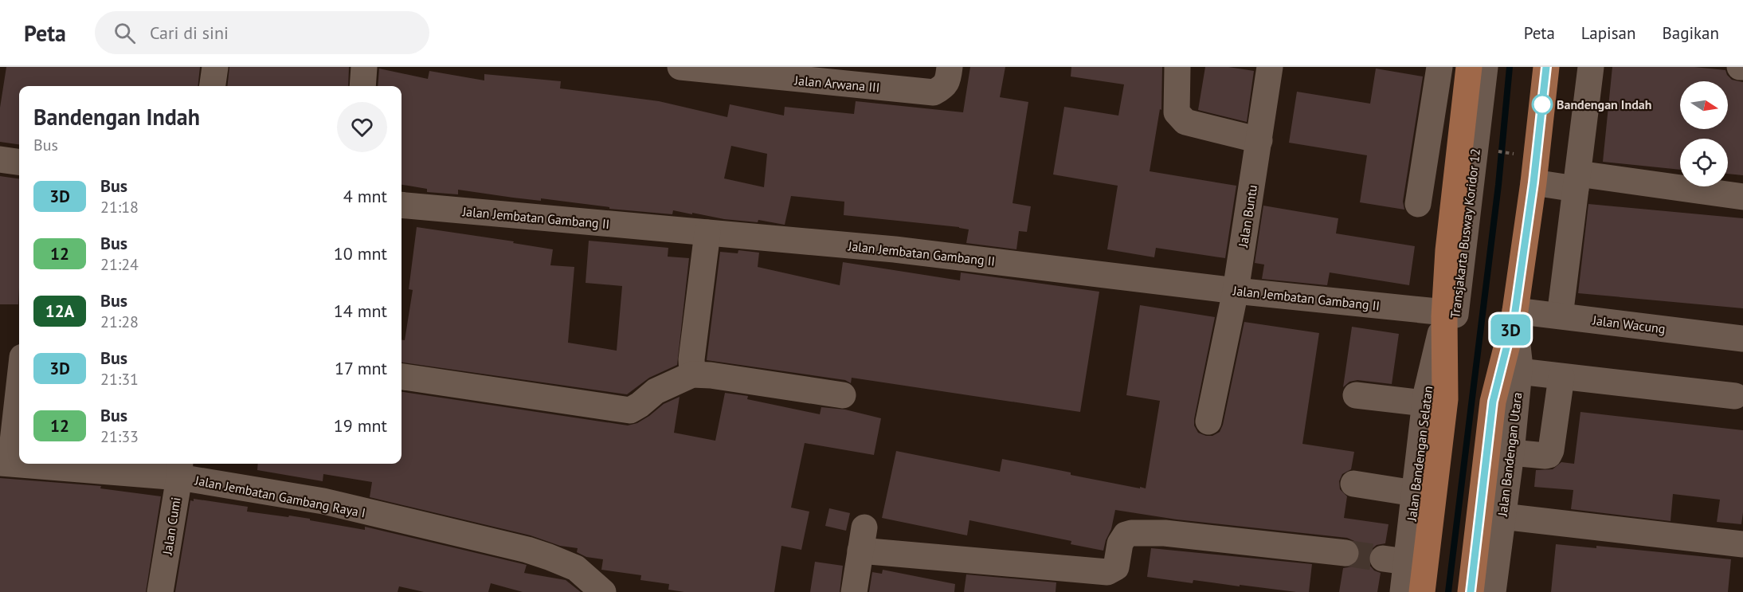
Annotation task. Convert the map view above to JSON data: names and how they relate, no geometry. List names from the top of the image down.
{
  "streets": {
    "main road": ["Jalan Bandengan Selatan", "Jalan Bandengan Utara"],
    "street": [
      "Jalan Arwana III",
      "Jalan Buntu",
      "Jalan Jembatan Gambang II",
      "Transjakarta Busway Koridor 12",
      "Jalan Wacung",
      "Jalan Jembatan Gambang Raya I",
      "Jalan Cumi"
    ]
  },
  "crossings": [
    ["Jalan Buntu", "Jalan Jembatan Gambang II"],
    ["Jalan Jembatan Gambang II", "Jalan Bandengan Selatan"],
    ["Transjakarta Busway Koridor 12", "Jalan Bandengan Selatan"],
    ["Jalan Wacung", "Jalan Bandengan Utara"],
    ["Jalan Jembatan Gambang Raya I", "Jalan Cumi"]
  ],
  "places": ["Bandengan Indah"],
  "lines": ["bus line 3D"],
  "north": "right",
  "page": {
    "header": "Peta",
    "search": "Cari di sini",
    "nav": ["Peta", "Lapisan", "Bagikan"],
    "on_map": "3D",
    "heading": ["Bandengan Indah", "Bus"],
    "list": [
      {
        "mark": "3D",
        "name": "Bus",
        "note": "21:18",
        "value": "4 mnt"
      },
      {
        "mark": "12",
        "name": "Bus",
        "note": "21:24",
        "value": "10 mnt"
      },
      {
        "mark": "12A",
        "name": "Bus",
        "note": "21:28",
        "value": "14 mnt"
      },
      {
        "mark": "3D",
        "name": "Bus",
        "note": "21:31",
        "value": "17 mnt"
      },
      {
        "mark": "12",
        "name": "Bus",
        "note": "21:33",
        "value": "19 mnt"
      }
    ]
  }
}
